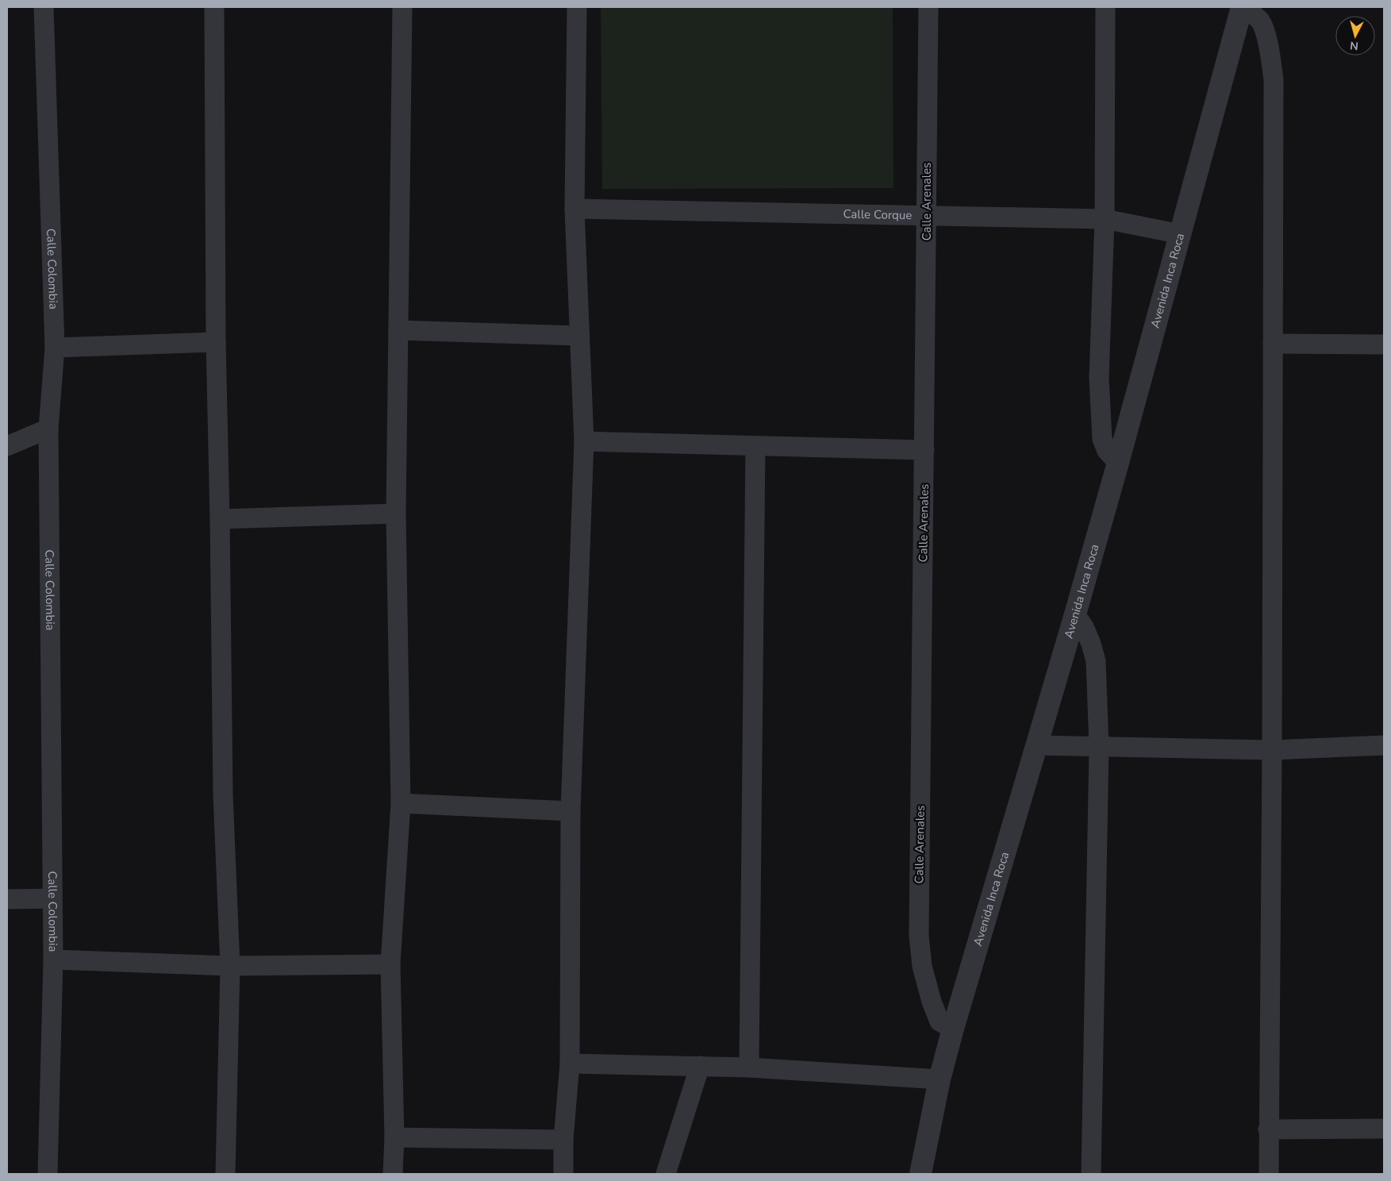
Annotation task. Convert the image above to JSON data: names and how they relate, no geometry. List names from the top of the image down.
{
  "streets": {
    "street": [
      "Calle Arenales",
      "Calle Corque",
      "Calle Colombia",
      "Avenida Inca Roca"
    ]
  },
  "crossings": [
    ["Calle Arenales", "Calle Corque"],
    ["Calle Arenales", "Avenida Inca Roca"],
    ["Calle Corque", "Avenida Inca Roca"]
  ],
  "north": "bottom"
}
